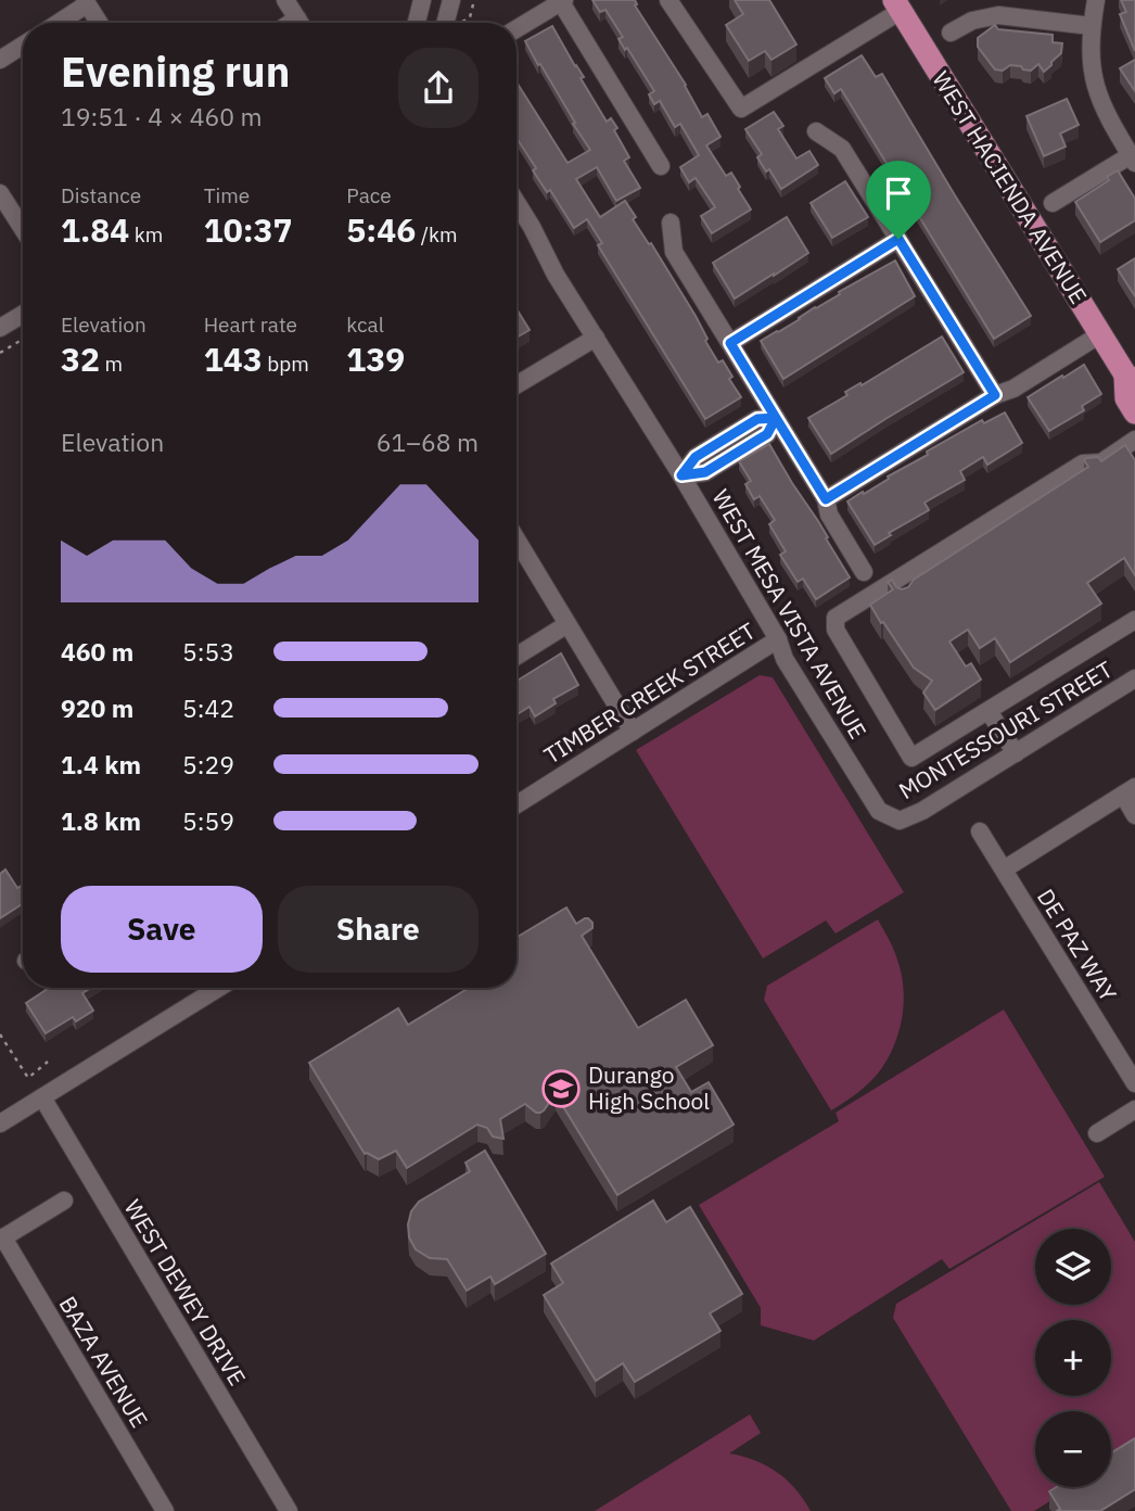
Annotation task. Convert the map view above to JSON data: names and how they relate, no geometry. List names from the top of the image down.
{
  "streets": {
    "main road": ["WEST HACIENDA AVENUE"],
    "street": [
      "WEST MESA VISTA AVENUE",
      "TIMBER CREEK STREET",
      "MONTESSOURI STREET",
      "DE PAZ WAY",
      "WEST DEWEY DRIVE",
      "BAZA AVENUE"
    ]
  },
  "crossings": [
    ["WEST MESA VISTA AVENUE", "TIMBER CREEK STREET"],
    ["WEST MESA VISTA AVENUE", "MONTESSOURI STREET"]
  ],
  "places": {
    "school or university": ["Durango High School"]
  },
  "page": {
    "heading": ["Evening run", "19:51 · 4 × 460 m"],
    "stats": [
      ["Distance", "1.84 km"],
      ["Time", "10:37"],
      ["Pace", "5:46 /km"],
      ["Elevation", "32 m"],
      ["Heart rate", "143 bpm"],
      ["kcal", "139"]
    ],
    "chart": ["Elevation", "61–68 m"],
    "list": [
      {
        "name": "460 m",
        "note": "5:53"
      },
      {
        "name": "920 m",
        "note": "5:42"
      },
      {
        "name": "1.4 km",
        "note": "5:29"
      },
      {
        "name": "1.8 km",
        "note": "5:59"
      }
    ],
    "buttons": ["Save", "Share"],
    "map_buttons": ["+", "−"]
  }
}
